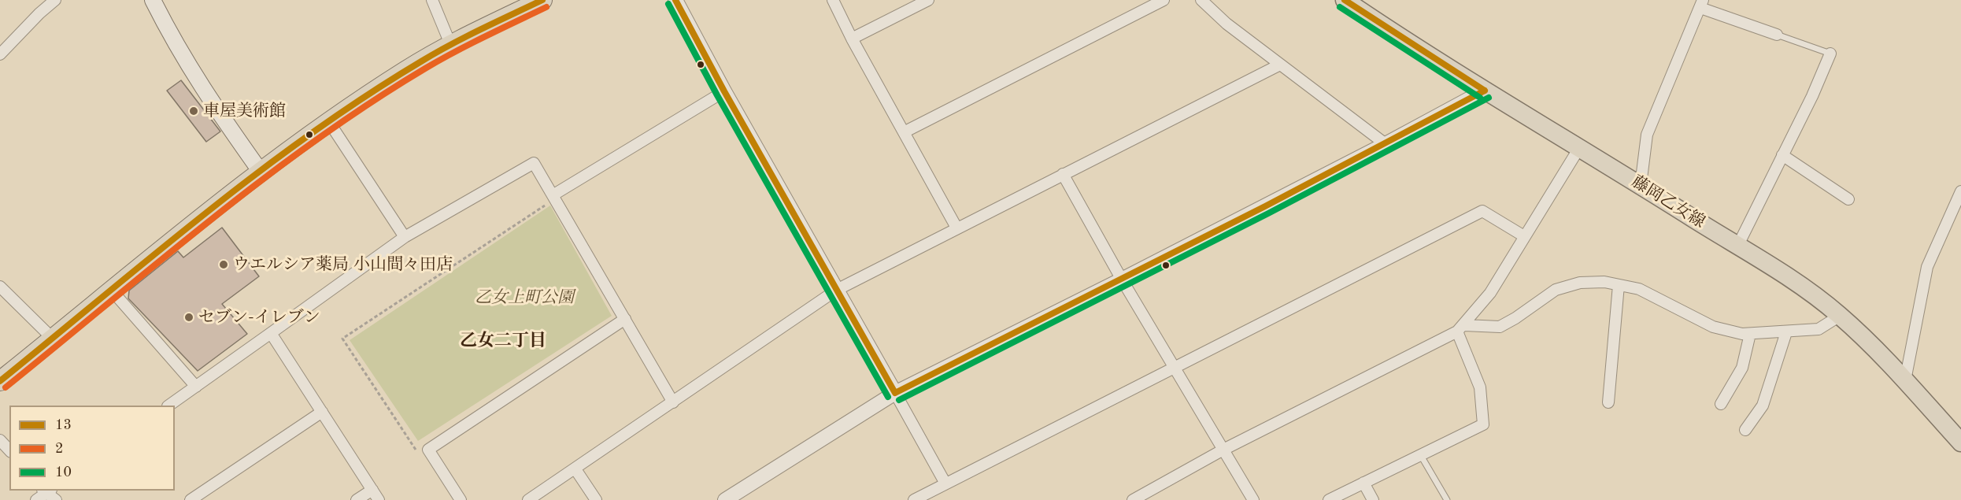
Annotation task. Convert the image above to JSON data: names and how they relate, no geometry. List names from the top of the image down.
{
  "streets": {
    "main road": ["藤岡乙女線"]
  },
  "districts": ["乙女二丁目"],
  "parks": ["乙女上町公園"],
  "places": ["車屋美術館", "ウエルシア薬局 小山間々田店", "セブン-イレブン"],
  "lines": ["transit line 13", "transit line 10", "transit line 2"],
  "legend": ["13", "2", "10"]
}
